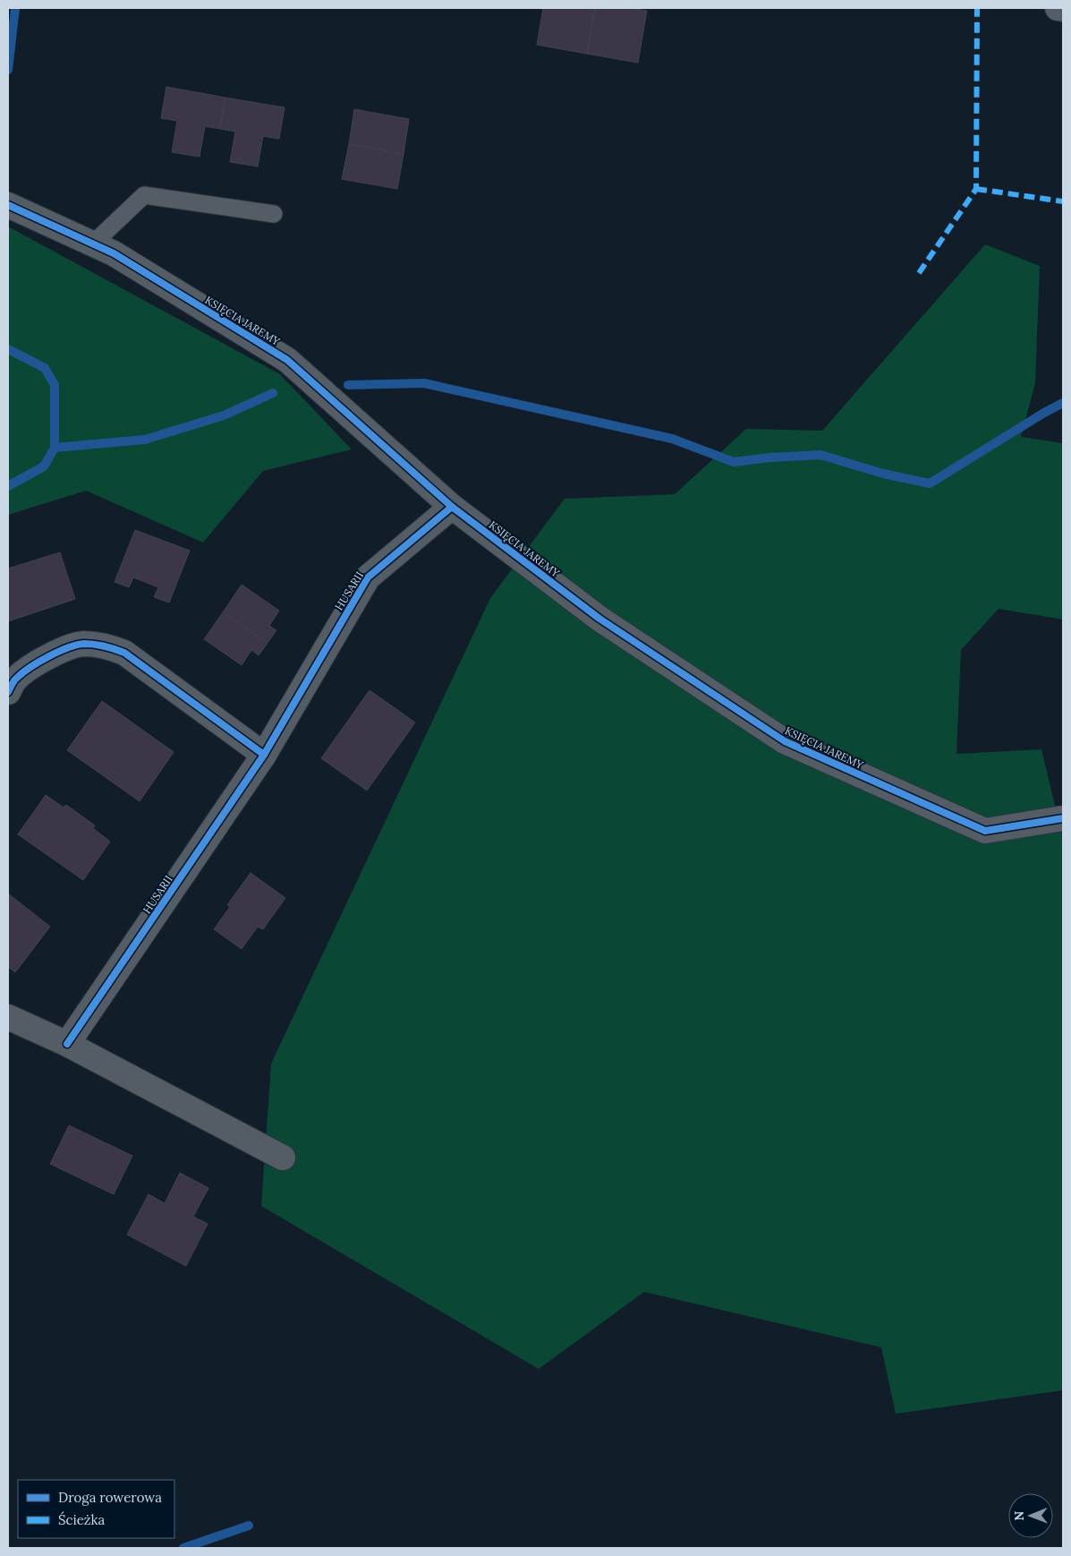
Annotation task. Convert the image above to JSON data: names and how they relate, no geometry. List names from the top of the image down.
{
  "streets": {
    "street": ["KSIĘCIA JAREMY", "HUSARII"]
  },
  "crossings": [
    ["KSIĘCIA JAREMY", "HUSARII"]
  ],
  "legend": ["Droga rowerowa", "Ścieżka"],
  "north": "left"
}
